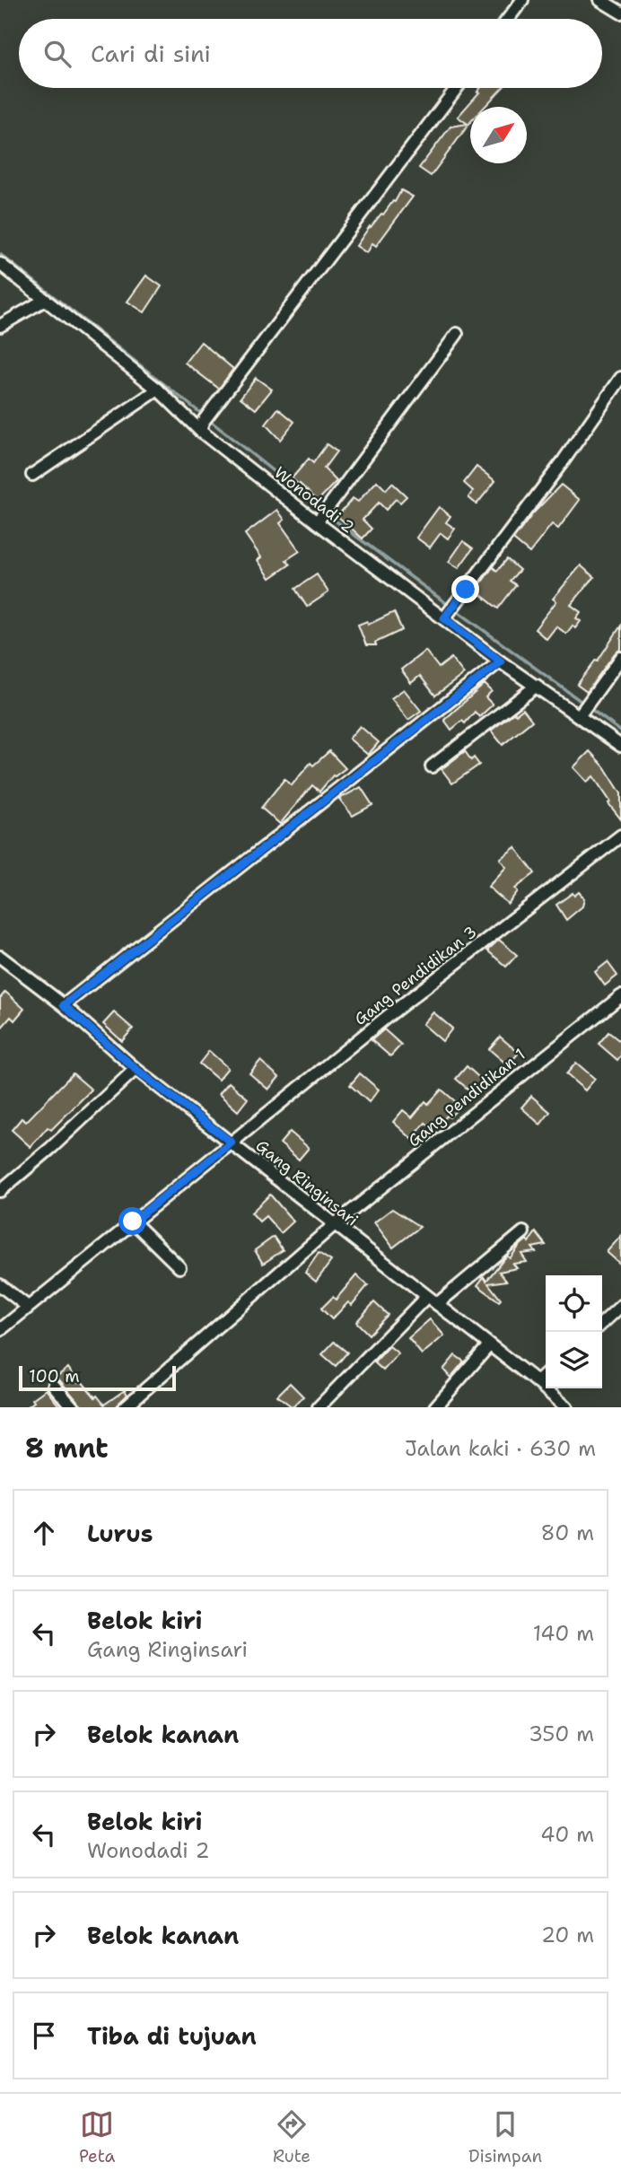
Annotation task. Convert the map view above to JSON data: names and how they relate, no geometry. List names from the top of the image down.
{
  "streets": {
    "street": [
      "Wonodadi 2",
      "Gang Pendidikan 3",
      "Gang Pendidikan 1",
      "Gang Ringinsari"
    ]
  },
  "crossings": [
    ["Gang Pendidikan 3", "Gang Ringinsari"],
    ["Gang Pendidikan 1", "Gang Ringinsari"]
  ],
  "scale_bar": "100 m",
  "north": "top right",
  "page": {
    "search": "Cari di sini",
    "scale": "100 m",
    "heading": ["8 mnt", "Jalan kaki · 630 m"],
    "list": [
      ["Lurus", "80 m"],
      ["Belok kiri", "Gang Ringinsari", "140 m"],
      ["Belok kanan", "350 m"],
      ["Belok kiri", "Wonodadi 2", "40 m"],
      ["Belok kanan", "20 m"],
      "Tiba di tujuan"
    ],
    "nav": ["Peta", "Rute", "Disimpan"]
  }
}
